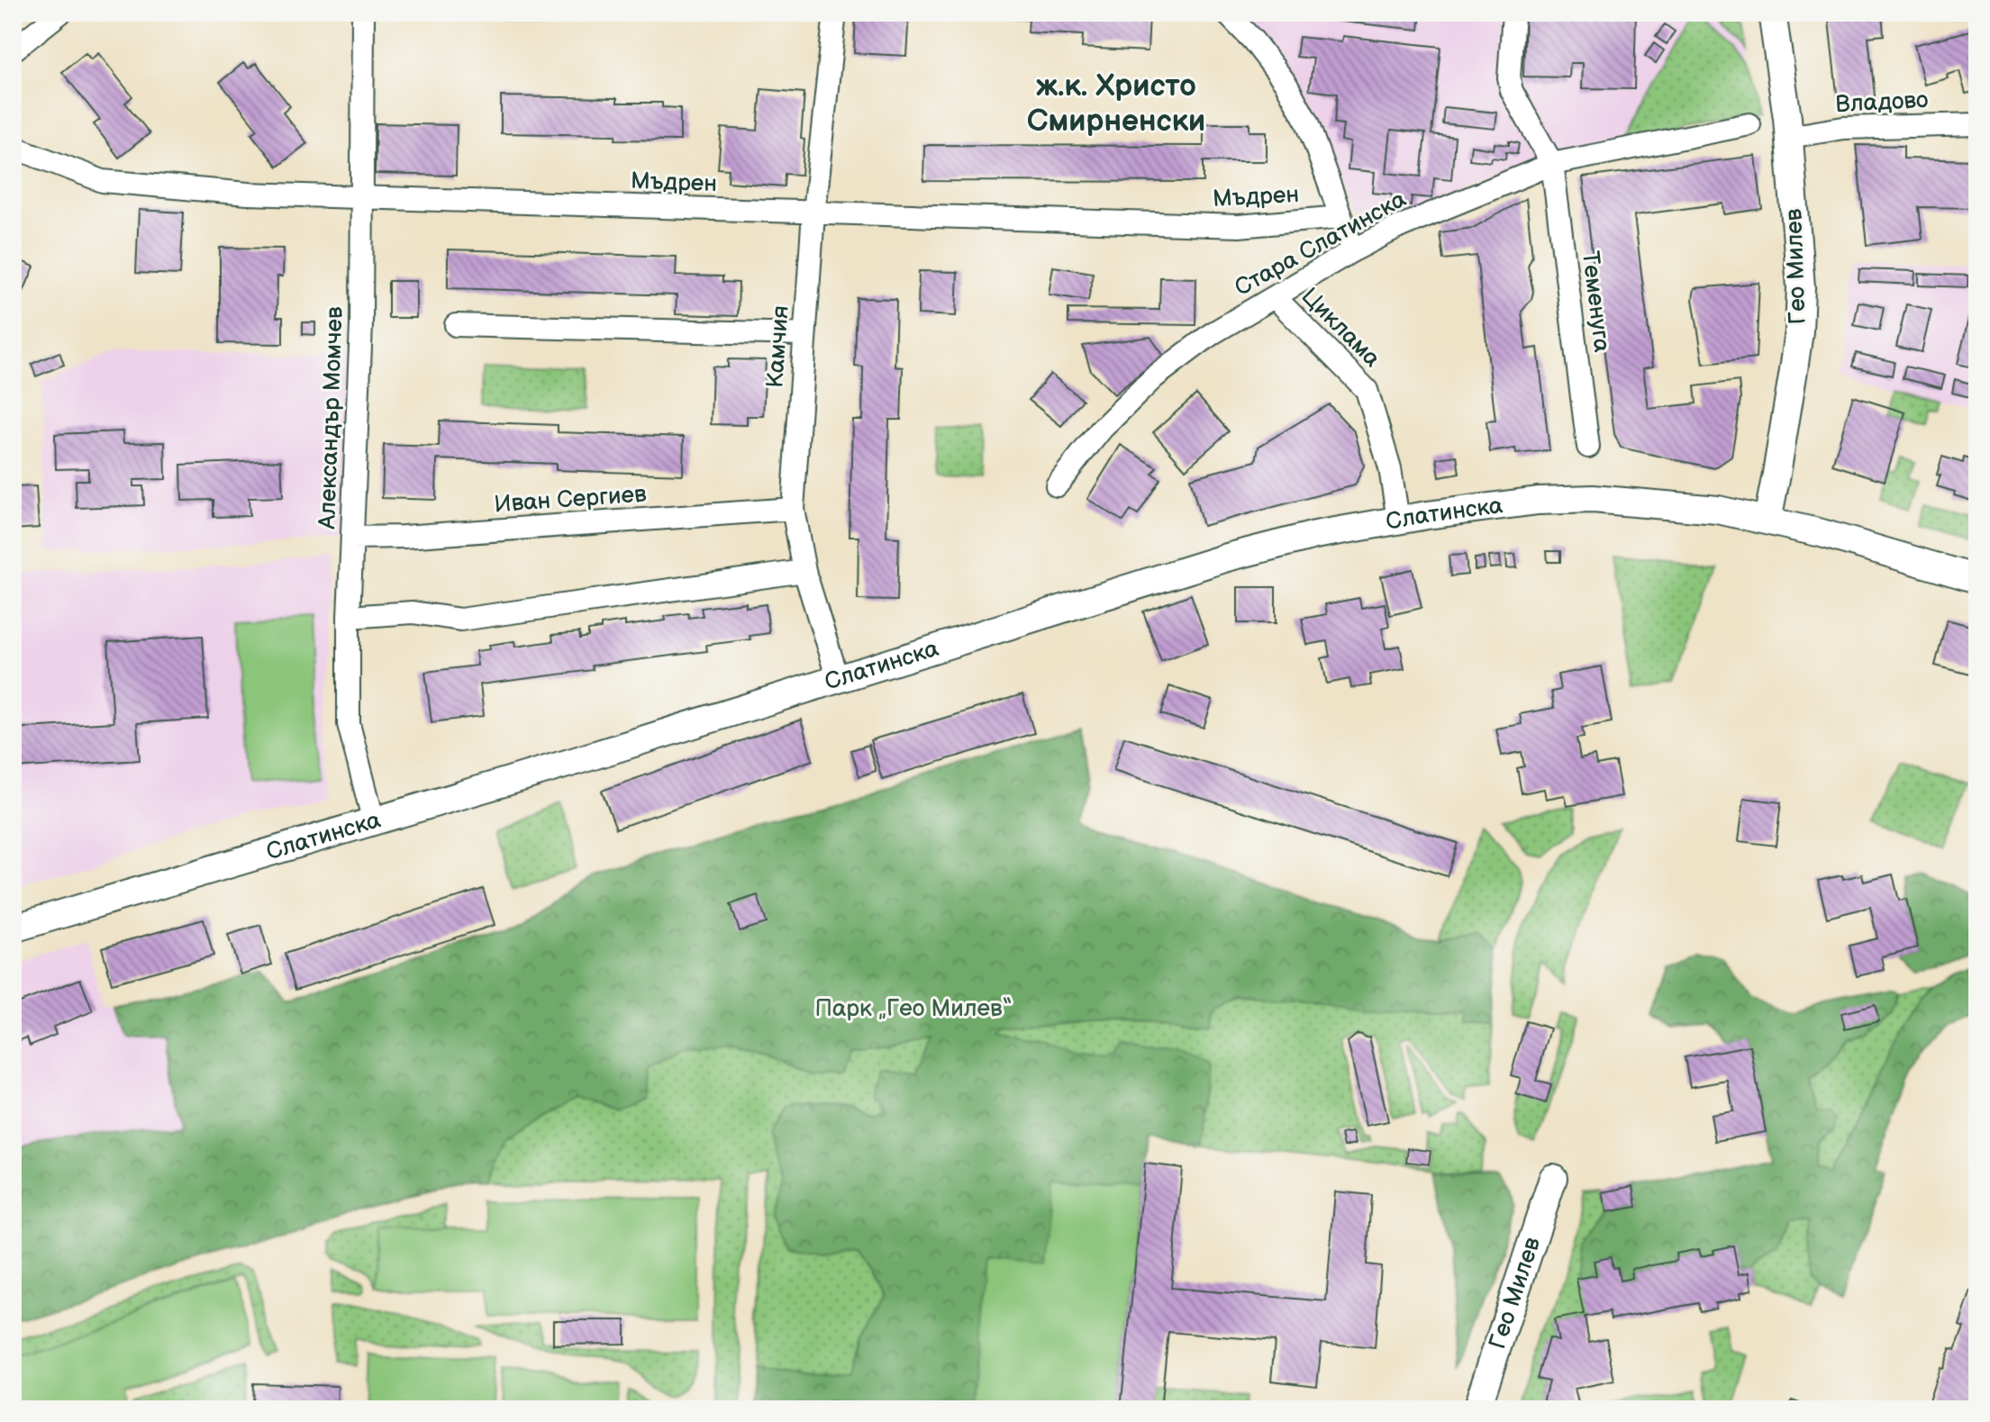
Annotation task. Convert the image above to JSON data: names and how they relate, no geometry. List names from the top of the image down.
{
  "streets": {
    "street": [
      "Владово",
      "Мъдрен",
      "Стара Слатинска",
      "Гео Милев",
      "Теменуга",
      "Циклама",
      "Камчия",
      "Александър Момчев",
      "Иван Сергиев",
      "Слатинска"
    ]
  },
  "crossings": [
    ["Владово", "Гео Милев"],
    ["Мъдрен", "Камчия"],
    ["Мъдрен", "Александър Момчев"],
    ["Стара Слатинска", "Теменуга"],
    ["Стара Слатинска", "Циклама"],
    ["Гео Милев", "Слатинска"],
    ["Циклама", "Слатинска"],
    ["Камчия", "Иван Сергиев"],
    ["Камчия", "Слатинска"],
    ["Александър Момчев", "Иван Сергиев"],
    ["Александър Момчев", "Слатинска"]
  ],
  "districts": ["ж.к. Христо Смирненски"],
  "parks": ["Парк „Гео Милев“"]
}
